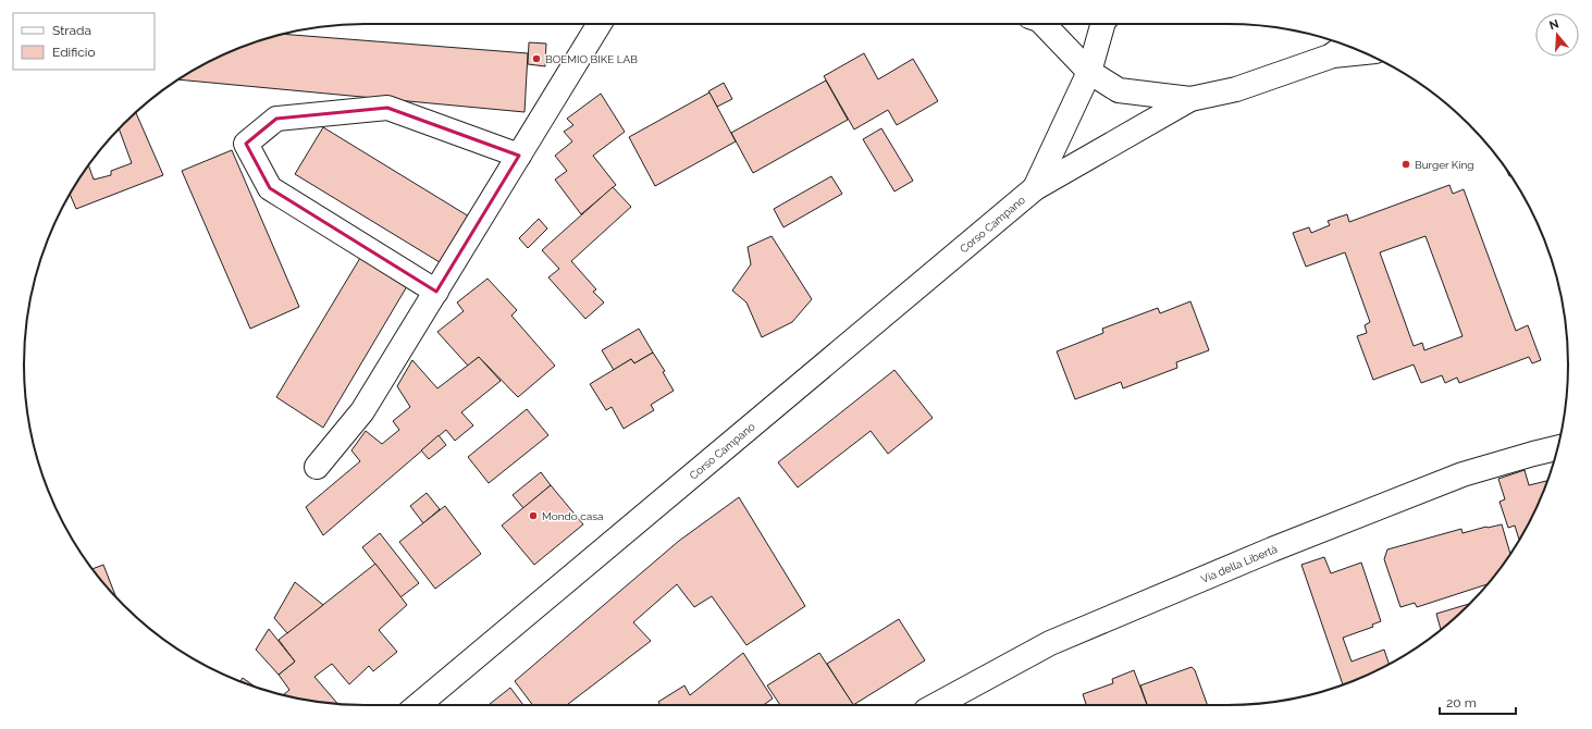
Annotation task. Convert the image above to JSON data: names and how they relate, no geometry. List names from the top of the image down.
{
  "streets": {
    "street": ["Corso Campano", "Via della Libertà"]
  },
  "places": ["BOEMIO BIKE LAB", "Burger King", "Mondo casa"],
  "legend": ["Strada", "Edificio"],
  "scale_bar": "20 m",
  "north": "top"
}
